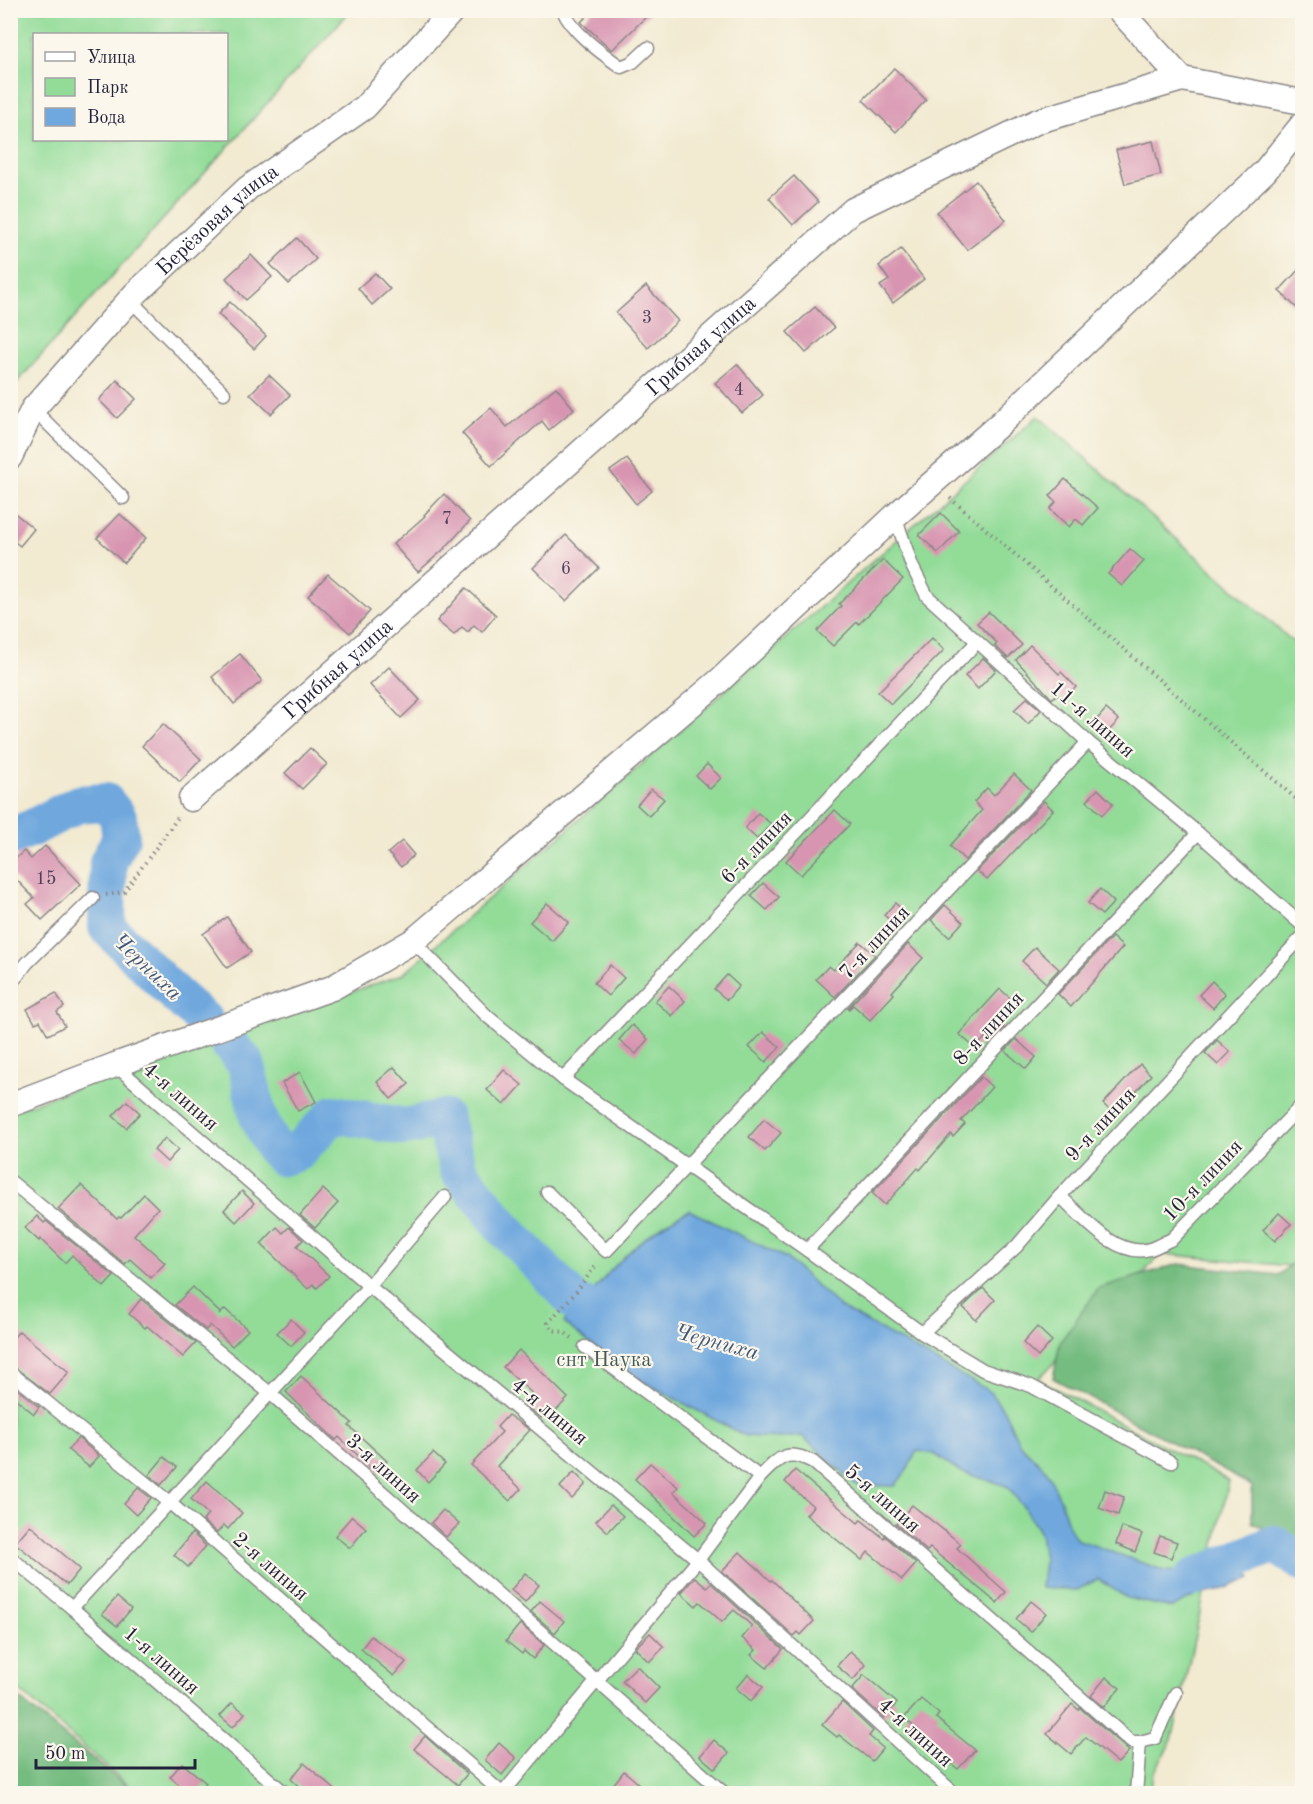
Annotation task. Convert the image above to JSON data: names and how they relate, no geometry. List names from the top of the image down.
{
  "streets": {
    "street": ["Берёзовая улица", "Грибная улица"],
    "lane": [
      "11-я линия",
      "6-я линия",
      "7-я линия",
      "8-я линия",
      "4-я линия",
      "9-я линия",
      "10-я линия",
      "3-я линия",
      "5-я линия",
      "2-я линия",
      "1-я линия"
    ]
  },
  "crossings": [
    ["11-я линия", "6-я линия"],
    ["11-я линия", "7-я линия"],
    ["11-я линия", "8-я линия"],
    ["9-я линия", "10-я линия"]
  ],
  "water": ["Черниха"],
  "parks": ["снт Наука"],
  "house_numbers": [
    "3",
    "4",
    "7",
    "6",
    "15"
  ],
  "legend": ["Улица", "Парк", "Вода"],
  "scale_bar": "50 m"
}
